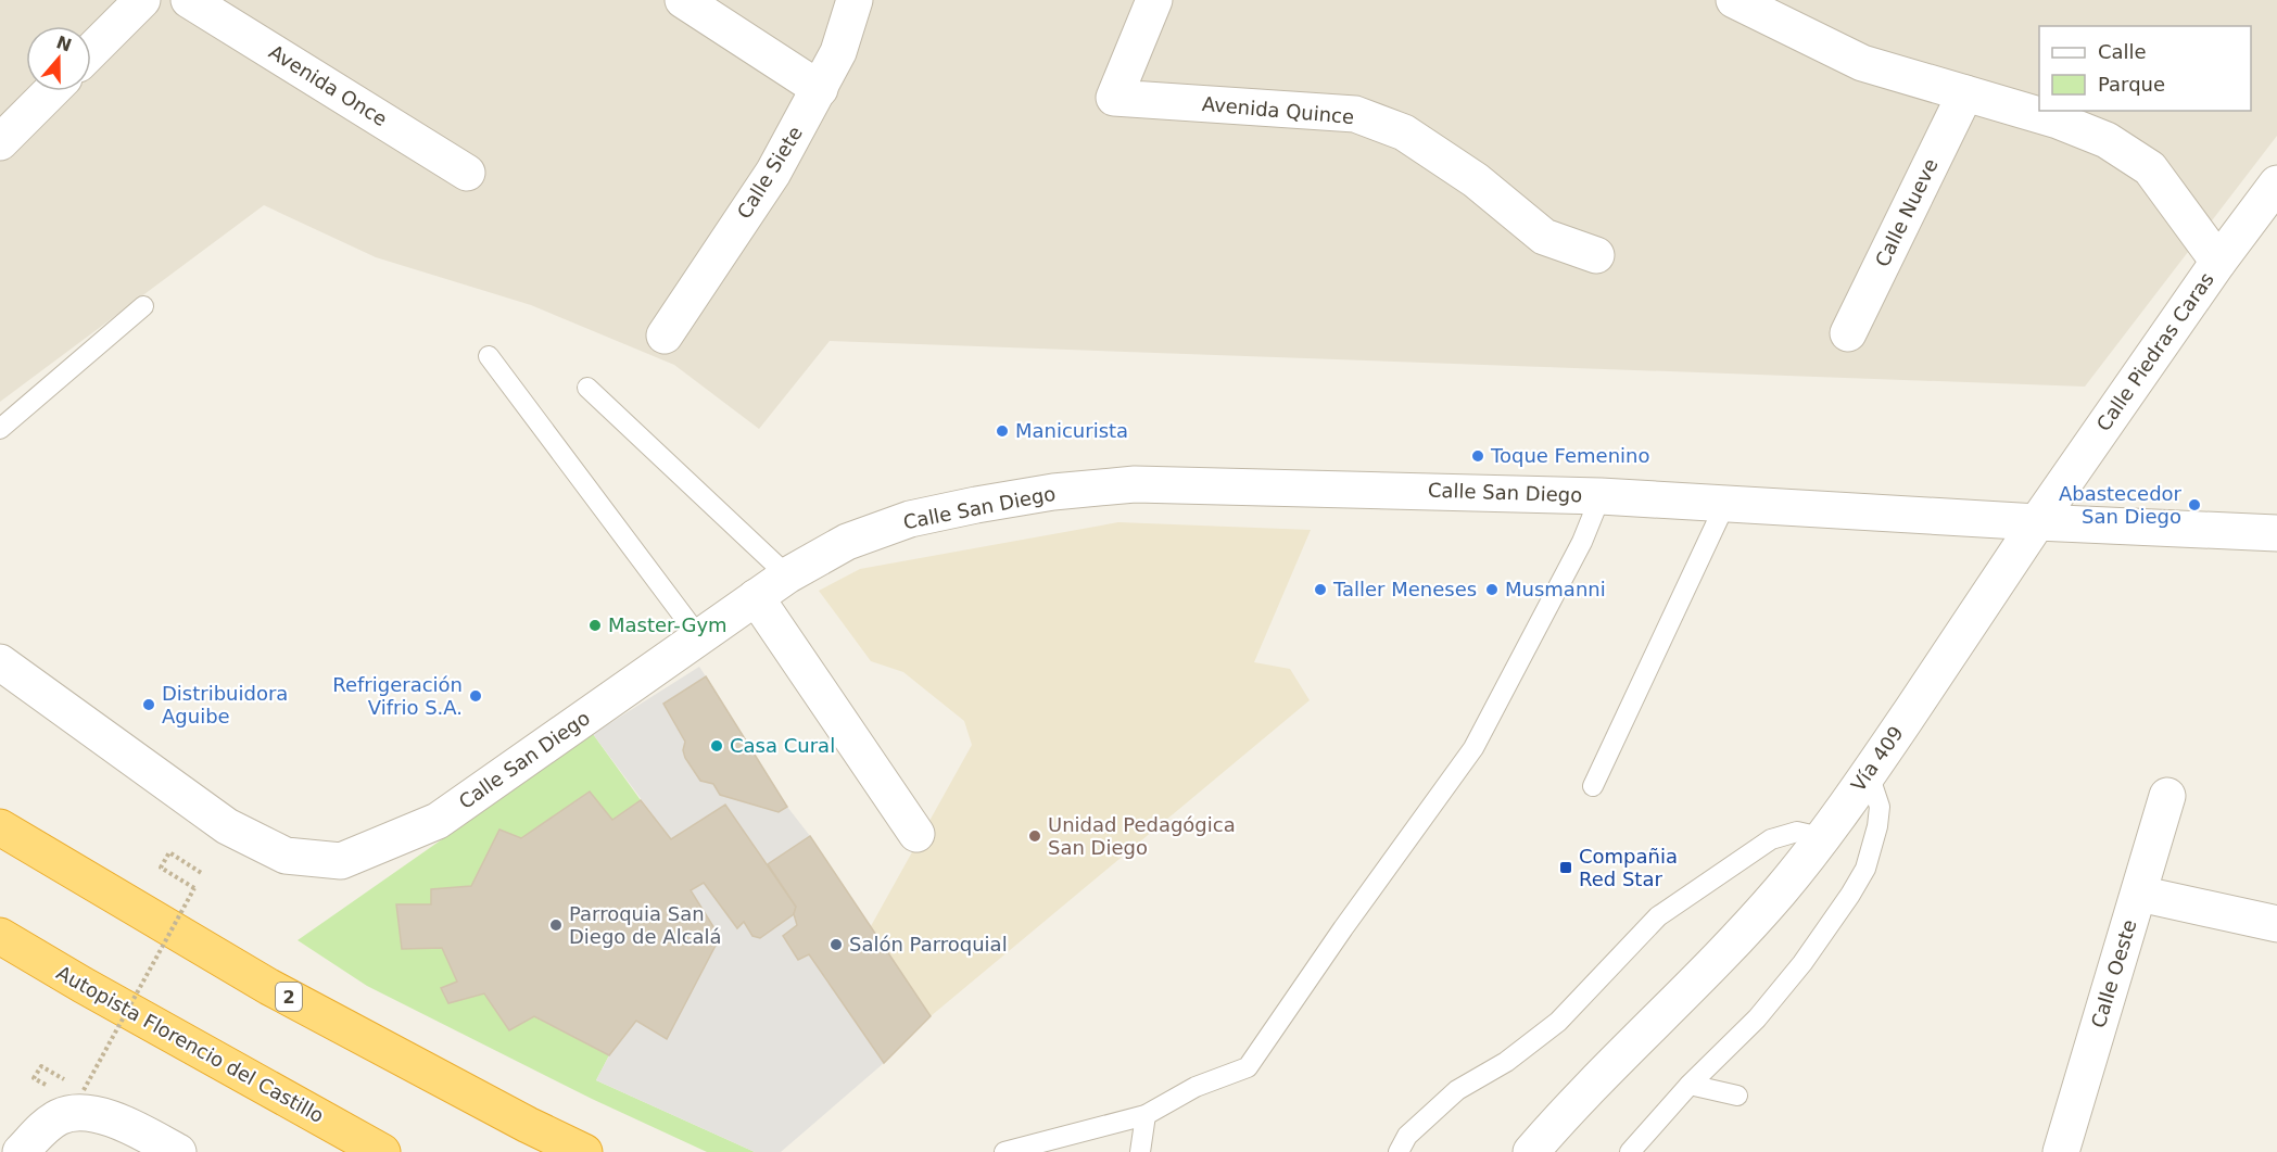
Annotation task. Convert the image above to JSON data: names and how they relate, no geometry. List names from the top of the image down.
{
  "streets": {
    "highway": ["2", "Autopista Florencio del Castillo"],
    "street": [
      "Avenida Once",
      "Avenida Quince",
      "Calle Siete",
      "Calle Nueve",
      "Calle Piedras Caras",
      "Calle San Diego",
      "Vía 409",
      "Calle Oeste"
    ]
  },
  "crossings": [
    ["Calle Piedras Caras", "Calle San Diego"],
    ["Calle Piedras Caras", "Vía 409"],
    ["Calle San Diego", "Vía 409"]
  ],
  "places": {
    "other": [
      "Manicurista",
      "Toque Femenino",
      "Abastecedor San Diego",
      "Taller Meneses",
      "Musmanni",
      "Master-Gym",
      "Refrigeración Vifrio S.A.",
      "Distribuidora Aguibe",
      "Casa Cural",
      "Unidad Pedagógica San Diego",
      "Parroquia San Diego de Alcalá",
      "Salón Parroquial"
    ],
    "transit": ["Compañia Red Star"]
  },
  "legend": ["Calle", "Parque"],
  "north": "top"
}
